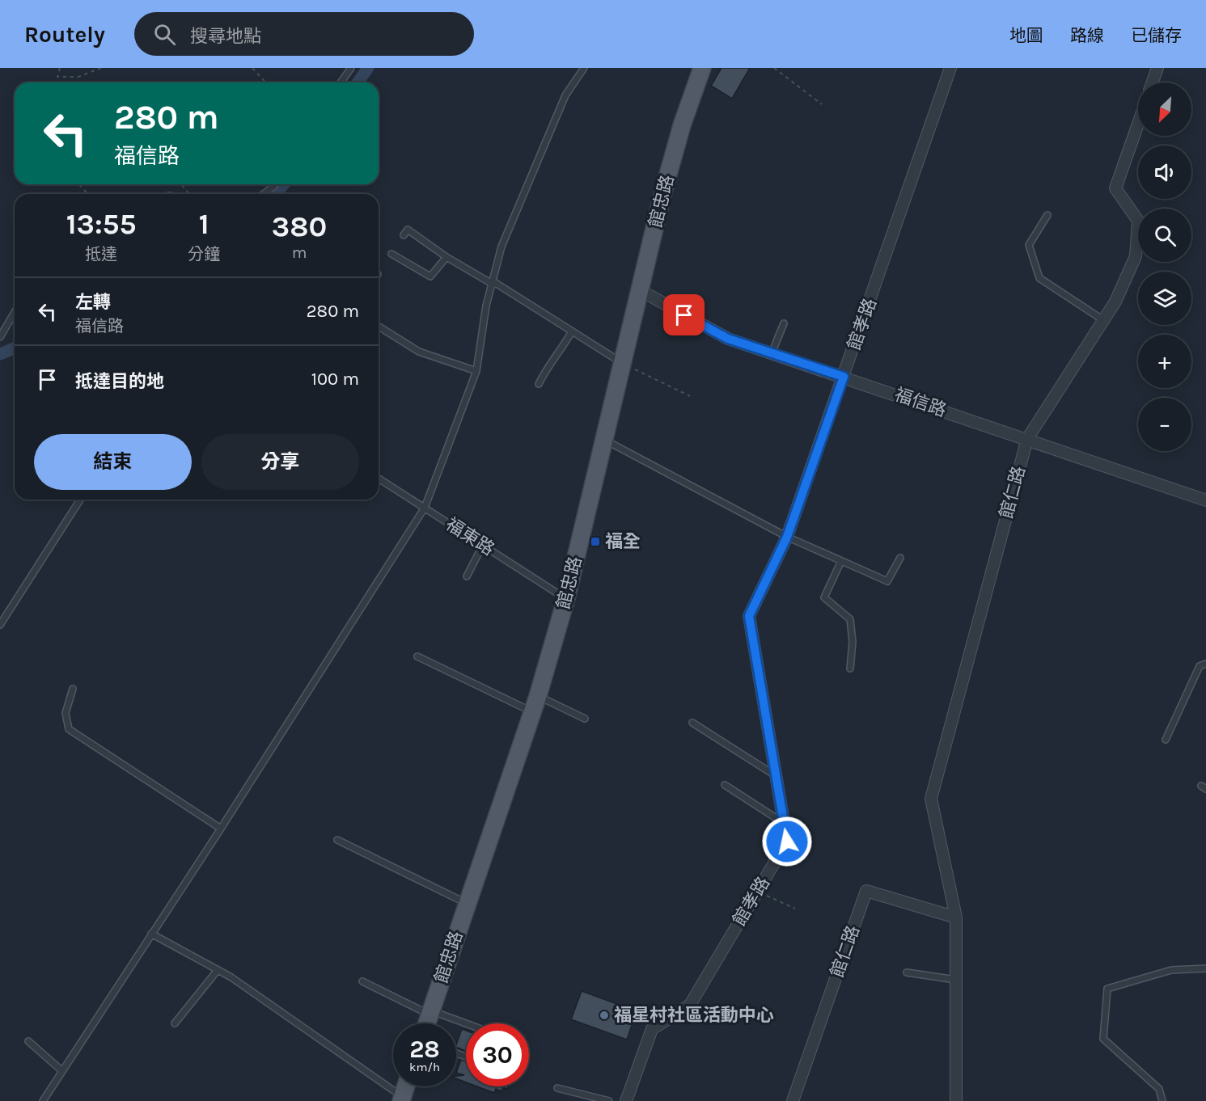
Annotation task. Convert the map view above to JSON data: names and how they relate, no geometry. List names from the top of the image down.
{
  "streets": {
    "main road": ["館忠路"],
    "street": ["館孝路", "福信路", "館仁路"],
    "lane": ["福東路"]
  },
  "crossings": [
    ["館忠路", "福信路"],
    ["館忠路", "福東路"],
    ["館孝路", "福信路"],
    ["福信路", "館仁路"]
  ],
  "places": {
    "transit": ["福全"],
    "other": ["福星村社區活動中心"]
  },
  "north": "bottom left",
  "page": {
    "header": "Routely",
    "search": "搜尋地點",
    "nav": ["地圖", "路線", "已儲存"],
    "map_buttons": ["+", "−"],
    "turn": ["280 m", "福信路"],
    "eta": [
      "13:55",
      "抵達",
      "1",
      "分鐘",
      "380",
      "m"
    ],
    "list": [
      {
        "name": "左轉",
        "note": "福信路",
        "value": "280 m"
      },
      {
        "name": "抵達目的地",
        "value": "100 m"
      }
    ],
    "buttons": ["結束", "分享"],
    "speed": "28 km/h",
    "limit": "30"
  }
}
